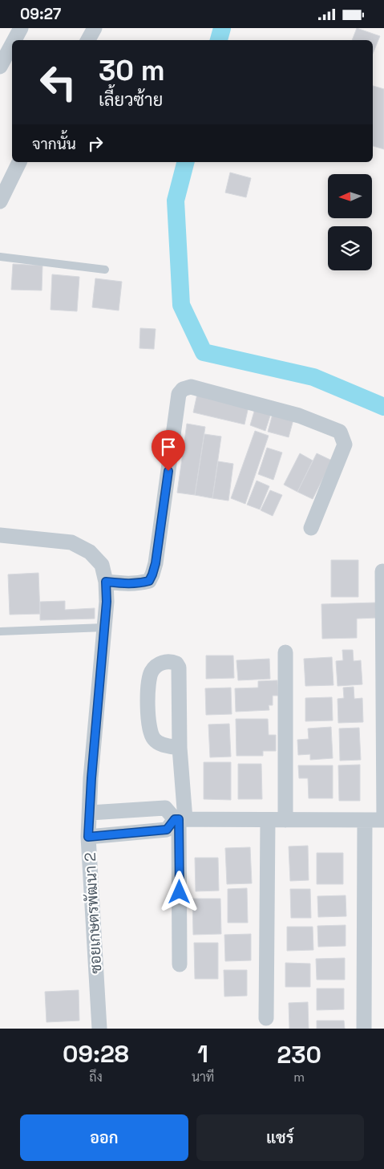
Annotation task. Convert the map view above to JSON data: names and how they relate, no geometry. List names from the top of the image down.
{
  "streets": {
    "street": ["ซอยเกษตรพัฒนา 2"]
  },
  "north": "left",
  "page": {
    "status": "09:27",
    "turn": ["30 m", "เลี้ยวซ้าย"],
    "then": "จากนั้น",
    "eta": [
      "09:28",
      "ถึง",
      "1",
      "นาที",
      "230",
      "m"
    ],
    "buttons": ["ออก", "แชร์"]
  }
}
